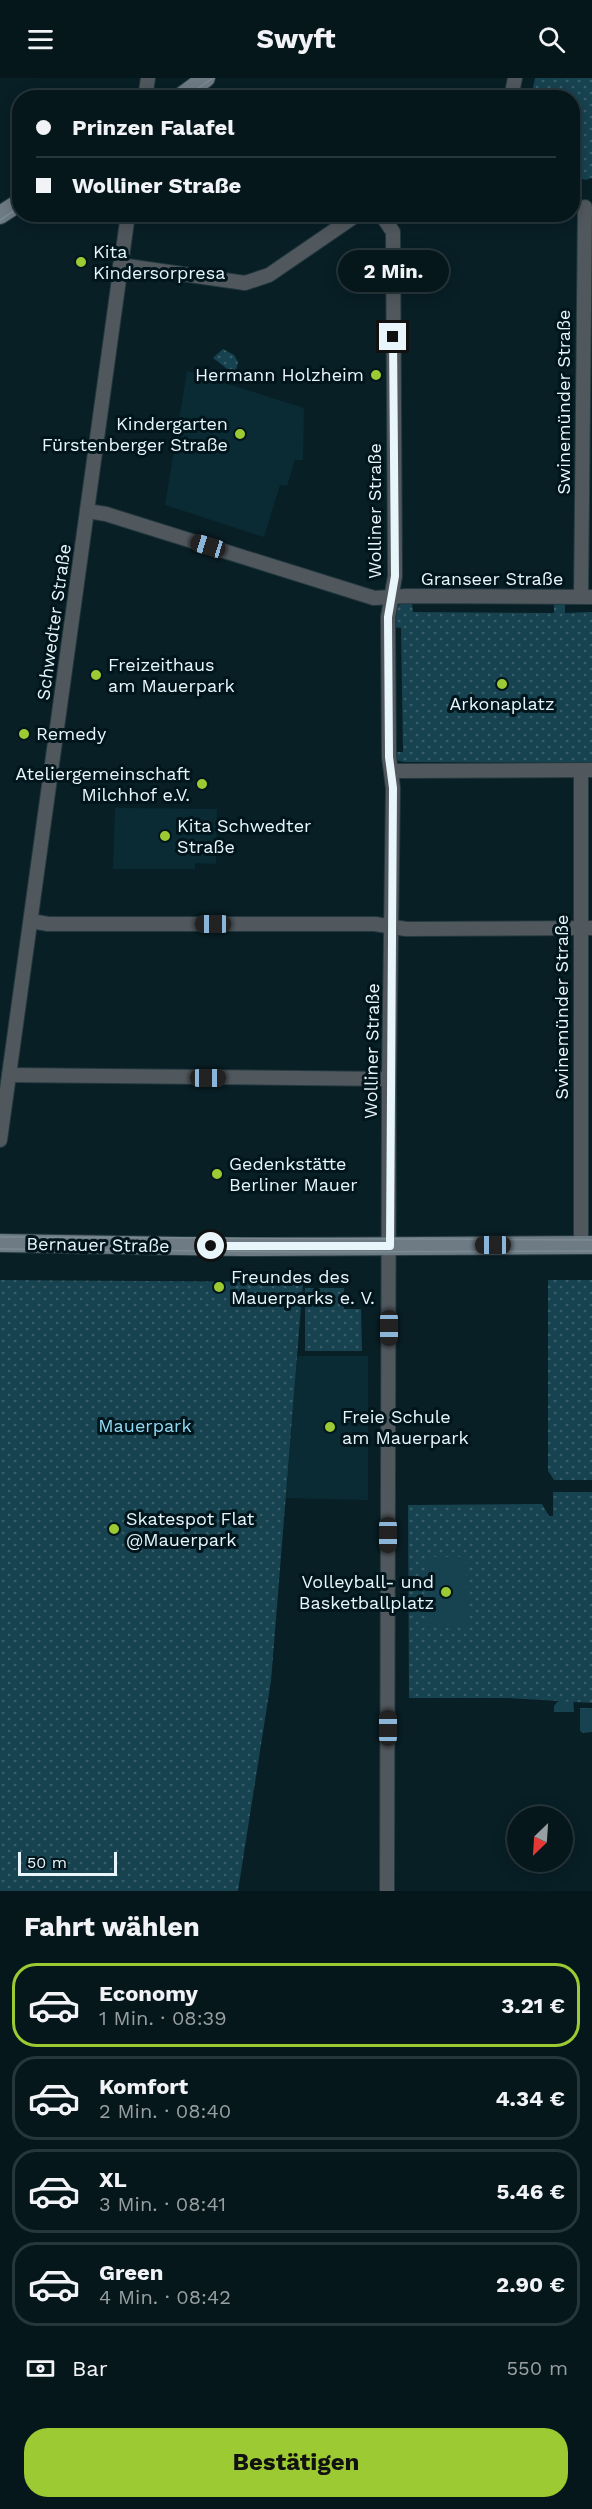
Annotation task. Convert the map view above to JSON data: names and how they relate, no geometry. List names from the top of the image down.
{
  "streets": {
    "main road": ["Bernauer Straße"],
    "street": [
      "Swinemünder Straße",
      "Wolliner Straße",
      "Granseer Straße",
      "Schwedter Straße"
    ]
  },
  "crossings": [
    ["Swinemünder Straße", "Granseer Straße"],
    ["Swinemünder Straße", "Bernauer Straße"],
    ["Wolliner Straße", "Granseer Straße"],
    ["Wolliner Straße", "Bernauer Straße"],
    ["Granseer Straße", "Schwedter Straße"]
  ],
  "parks": ["Mauerpark"],
  "places": [
    "Kita Kindersorpresa",
    "Hermann Holzheim",
    "Kindergarten Fürstenberger Straße",
    "Freizeithaus am Mauerpark",
    "Arkonaplatz",
    "Remedy",
    "Ateliergemeinschaft Milchhof e.V.",
    "Kita Schwedter Straße",
    "Gedenkstätte Berliner Mauer",
    "Freundes des Mauerparks e. V.",
    "Freie Schule am Mauerpark",
    "Skatespot Flat @Mauerpark",
    "Volleyball- und Basketballplatz"
  ],
  "scale_bar": "50 m",
  "north": "bottom left",
  "page": {
    "header": "Swyft",
    "banner": ["Prinzen Falafel", "Wolliner Straße"],
    "bubble": "2 Min.",
    "scale": "50 m",
    "heading": "Fahrt wählen",
    "list": [
      {
        "name": "Economy",
        "note": "1 Min. · 08:39",
        "value": "3.21 €"
      },
      {
        "name": "Komfort",
        "note": "2 Min. · 08:40",
        "value": "4.34 €"
      },
      {
        "name": "XL",
        "note": "3 Min. · 08:41",
        "value": "5.46 €"
      },
      {
        "name": "Green",
        "note": "4 Min. · 08:42",
        "value": "2.90 €"
      }
    ],
    "pay": ["Bar", "550 m"],
    "buttons": "Bestätigen"
  }
}
